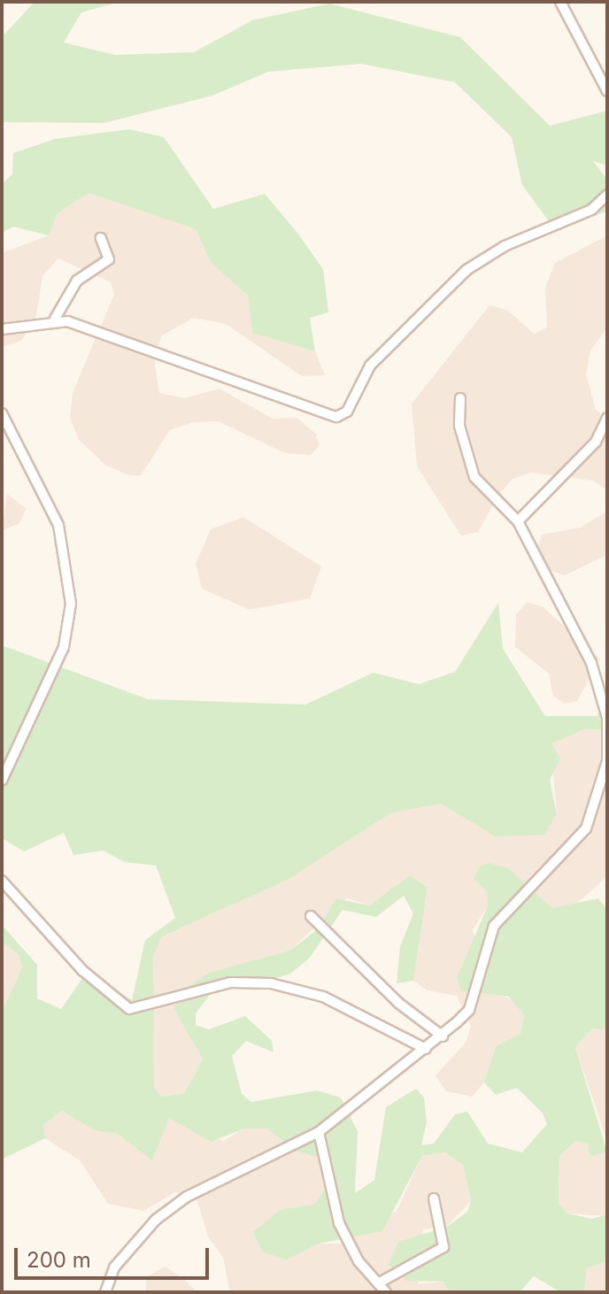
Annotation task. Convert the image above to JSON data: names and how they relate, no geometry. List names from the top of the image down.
{
  "scale_bar": "200 m"
}
